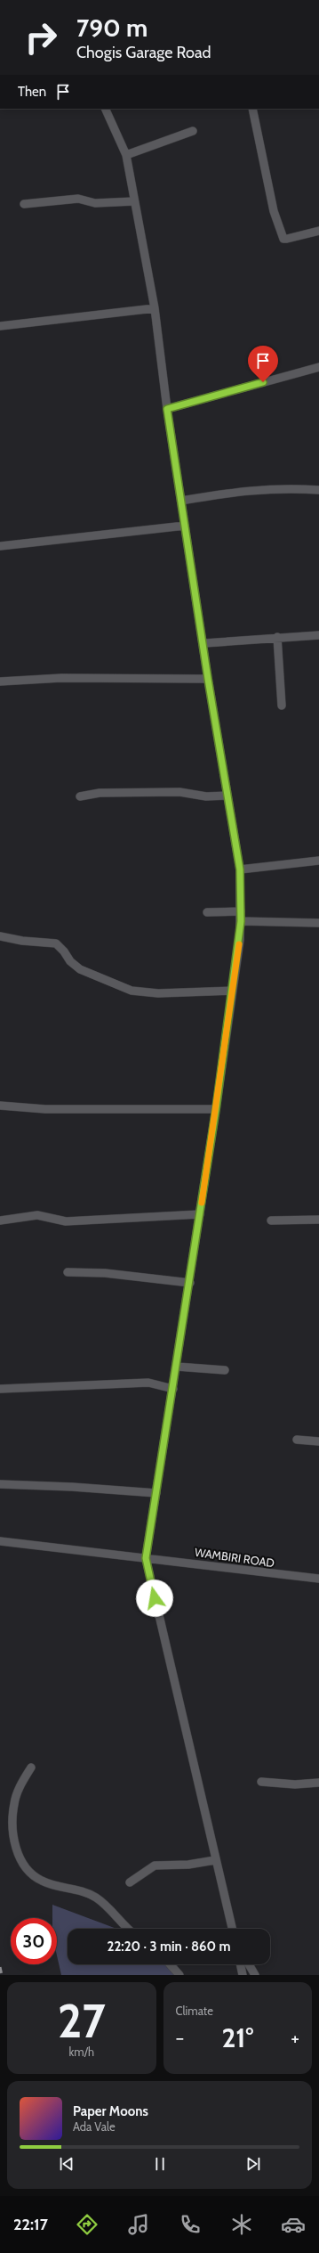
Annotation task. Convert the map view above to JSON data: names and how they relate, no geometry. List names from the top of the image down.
{
  "streets": {
    "street": ["WAMBIRI ROAD"]
  },
  "page": {
    "turn": ["790 m", "Chogis Garage Road"],
    "then": "Then",
    "limit": "30",
    "trip": "22:20 · 3 min · 860 m",
    "tile": [
      ["27", "km/h"],
      "Climate"
    ],
    "heat": ["−", "21°", "+"],
    "song": ["Paper Moons", "Ada Vale"],
    "tabs": "22:17"
  }
}
